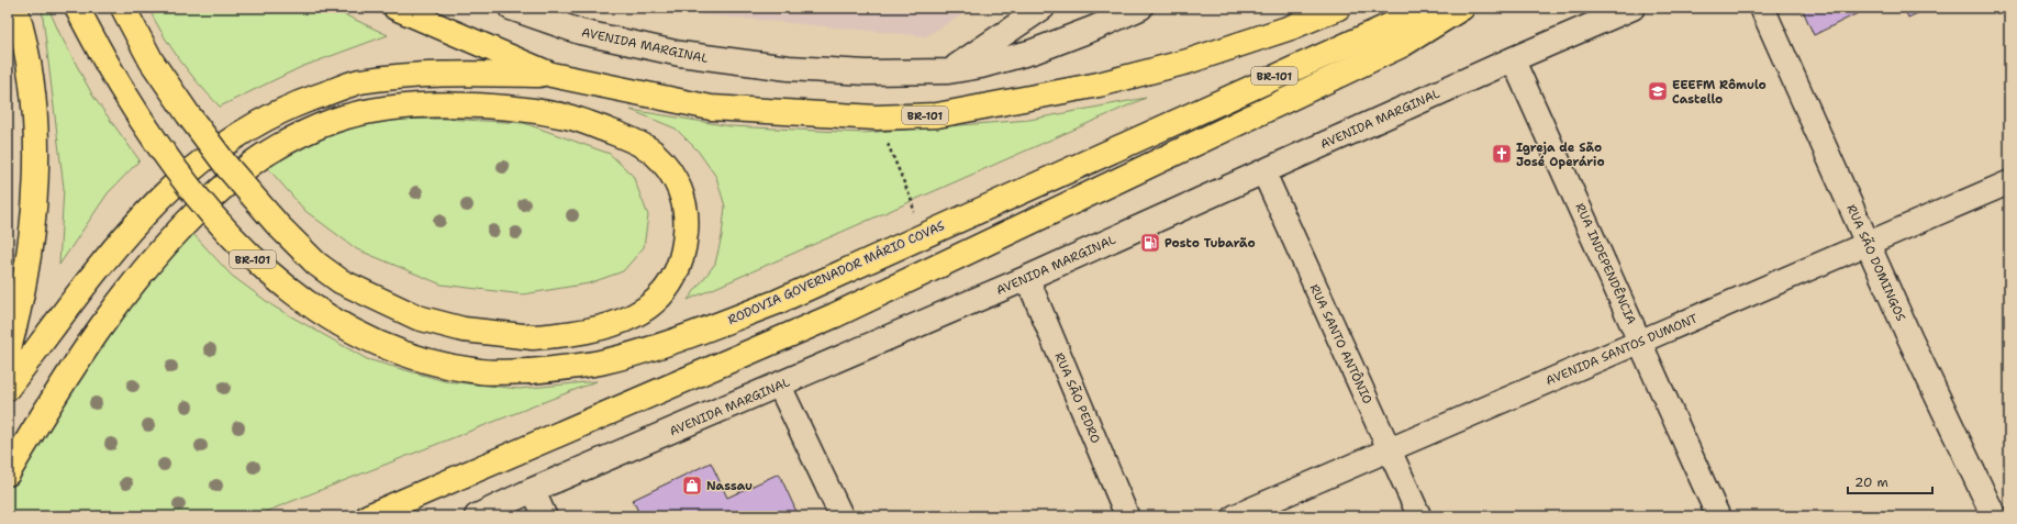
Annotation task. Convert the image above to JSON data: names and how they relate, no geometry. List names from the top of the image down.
{
  "streets": {
    "main road": ["BR-101", "RODOVIA GOVERNADOR MÁRIO COVAS"],
    "street": [
      "AVENIDA MARGINAL",
      "RUA SÃO DOMINGOS",
      "RUA INDEPENDÊNCIA",
      "RUA SANTO ANTÔNIO",
      "AVENIDA SANTOS DUMONT",
      "RUA SÃO PEDRO"
    ]
  },
  "crossings": [
    ["AVENIDA MARGINAL", "RUA INDEPENDÊNCIA"],
    ["AVENIDA MARGINAL", "RUA SANTO ANTÔNIO"],
    ["AVENIDA MARGINAL", "RUA SÃO PEDRO"],
    ["RUA SÃO DOMINGOS", "AVENIDA SANTOS DUMONT"],
    ["RUA INDEPENDÊNCIA", "AVENIDA SANTOS DUMONT"],
    ["RUA SANTO ANTÔNIO", "AVENIDA SANTOS DUMONT"]
  ],
  "places": {
    "school or university": ["EEEFM Rômulo Castello"],
    "church": ["Igreja de São José Operário"],
    "fuel station": ["Posto Tubarão"],
    "shop": ["Nassau"]
  },
  "scale_bar": "20 m"
}
